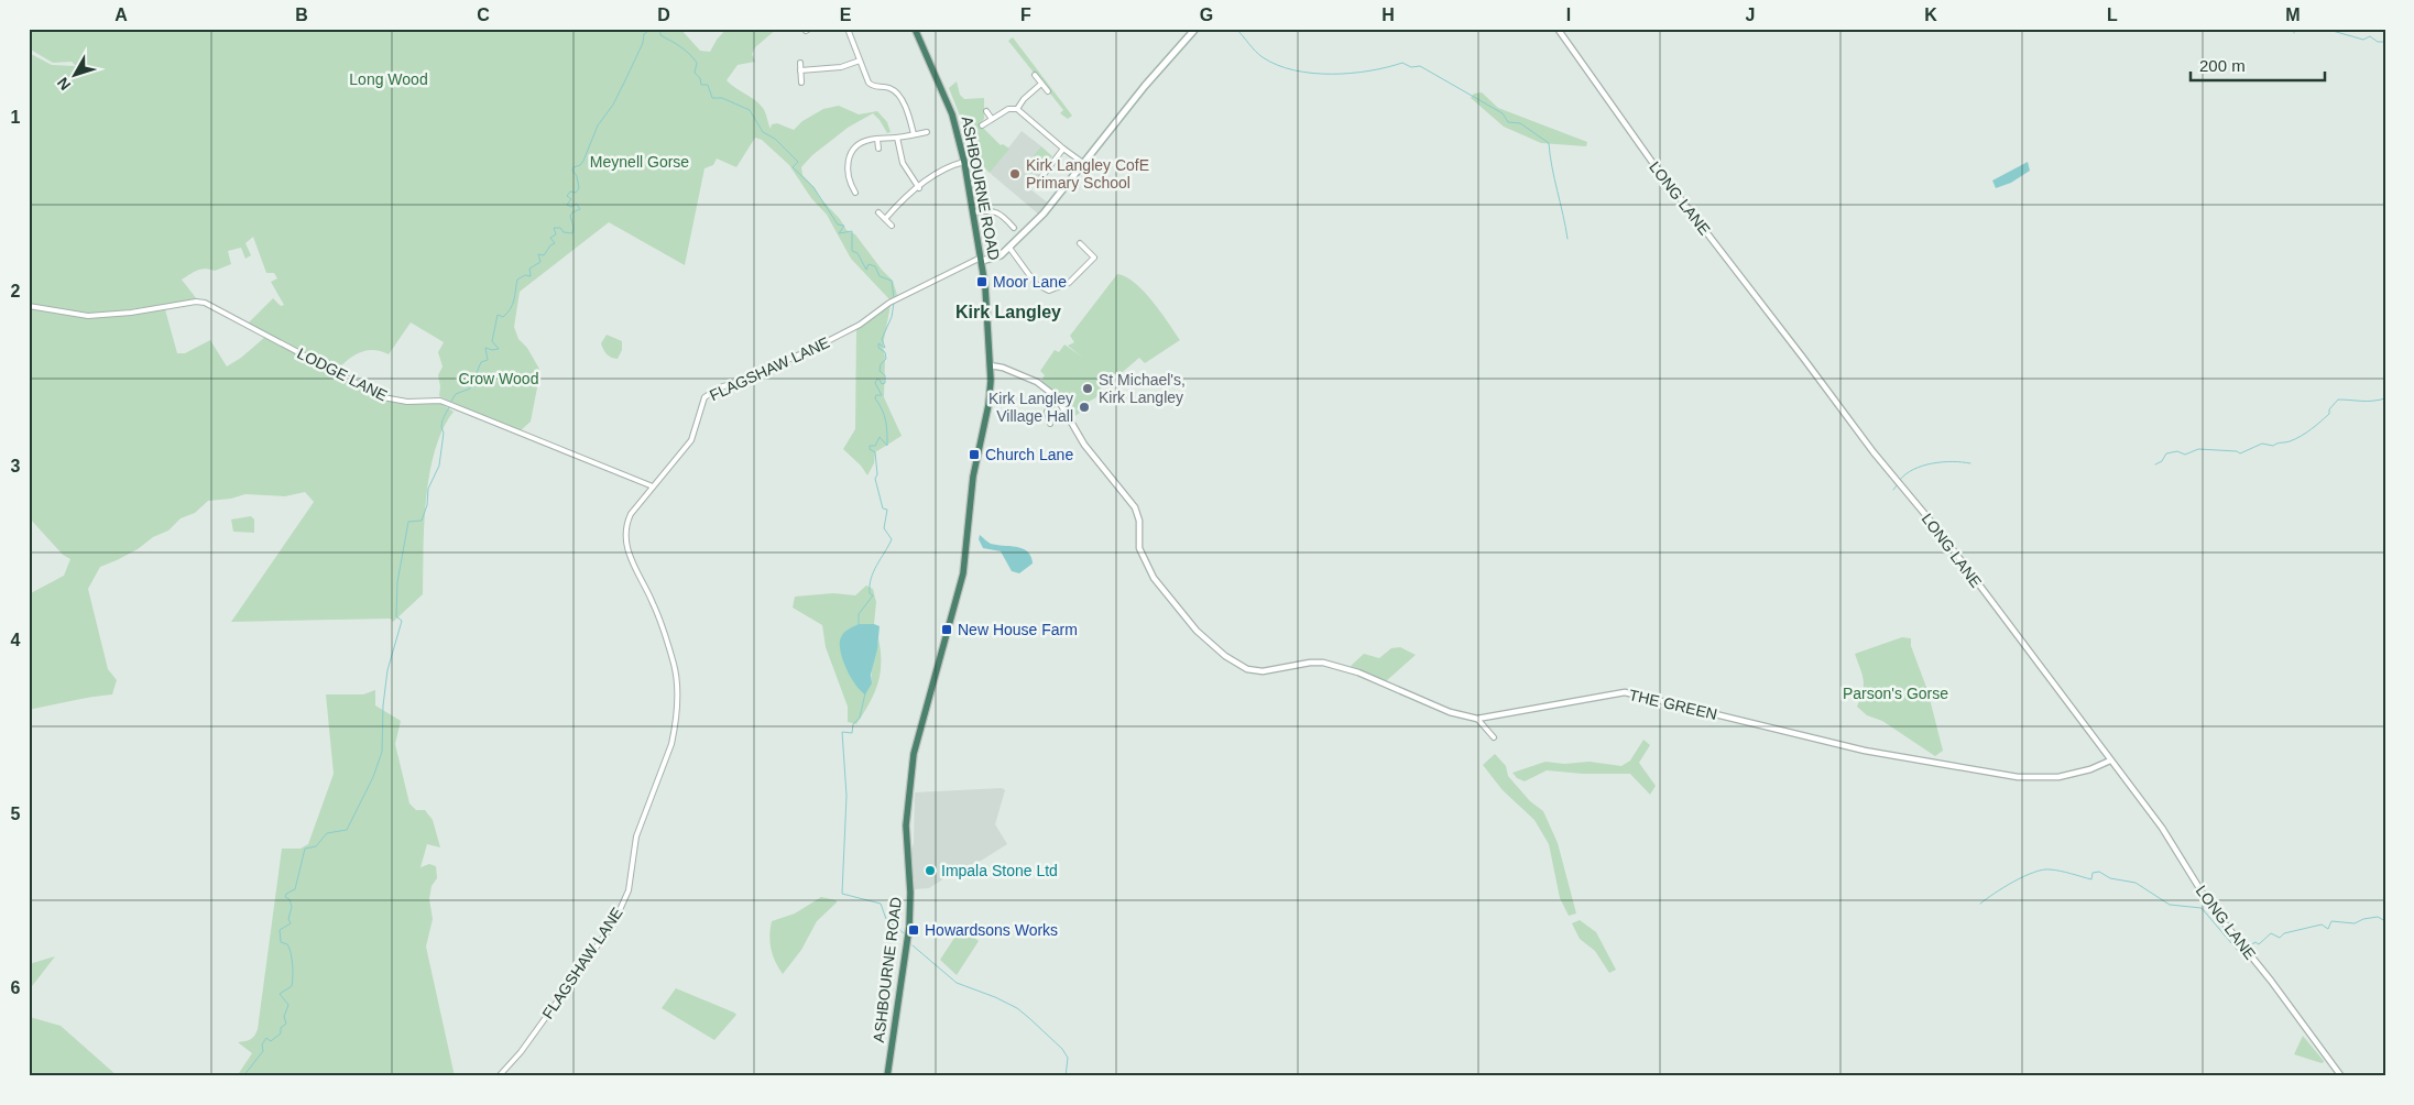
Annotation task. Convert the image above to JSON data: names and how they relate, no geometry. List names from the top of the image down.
{
  "streets": {
    "highway": ["ASHBOURNE ROAD"],
    "street": [
      "LONG LANE",
      "FLAGSHAW LANE",
      "LODGE LANE",
      "THE GREEN"
    ]
  },
  "crossings": [
    ["ASHBOURNE ROAD", "FLAGSHAW LANE"],
    ["LONG LANE", "THE GREEN"],
    ["FLAGSHAW LANE", "LODGE LANE"]
  ],
  "districts": ["Kirk Langley"],
  "parks": [
    "Long Wood",
    "Meynell Gorse",
    "Crow Wood",
    "Parson's Gorse"
  ],
  "places": {
    "other": [
      "Kirk Langley CofE Primary School",
      "St Michael's, Kirk Langley",
      "Kirk Langley Village Hall",
      "Impala Stone Ltd"
    ],
    "transit": [
      "Moor Lane",
      "Church Lane",
      "New House Farm",
      "Howardsons Works"
    ]
  },
  "scale_bar": "200 m",
  "north": "bottom left",
  "grid": {
    "columns": [
      "A",
      "B",
      "C",
      "D",
      "E",
      "F",
      "G",
      "H",
      "I",
      "J",
      "K",
      "L",
      "M"
    ],
    "rows": [
      "1",
      "2",
      "3",
      "4",
      "5",
      "6"
    ]
  }
}
